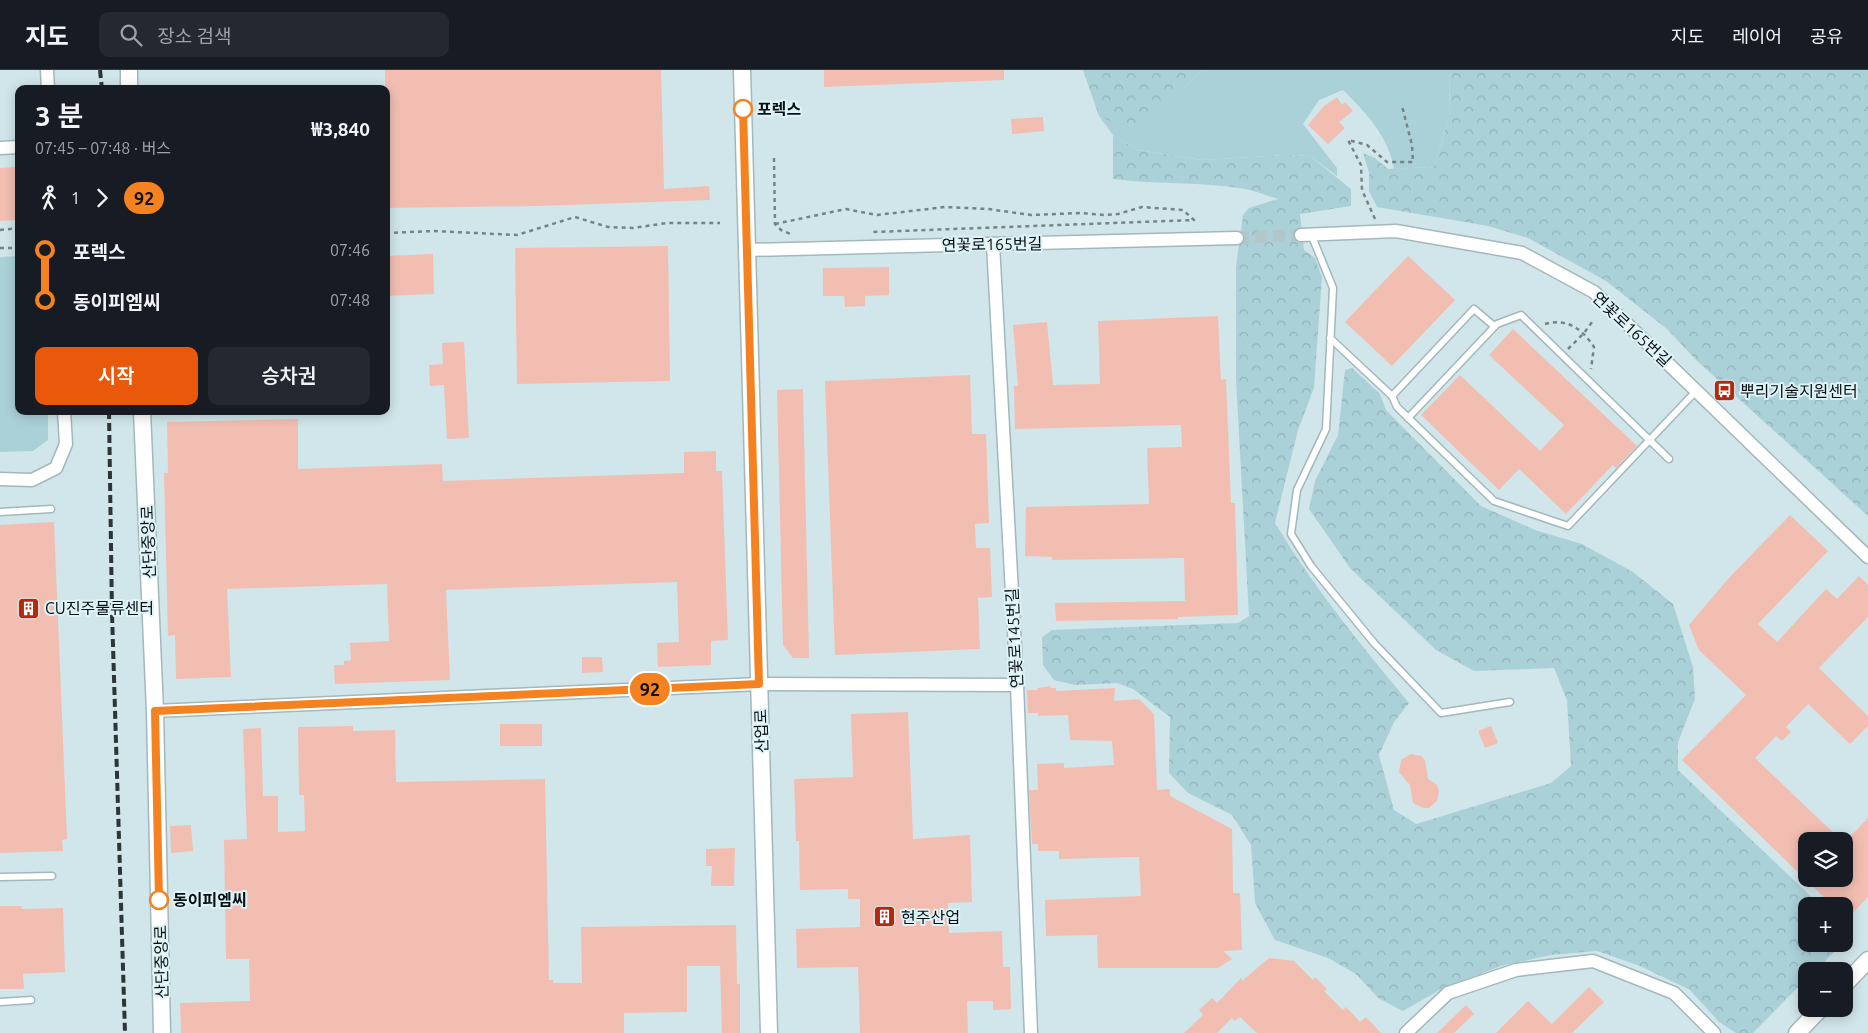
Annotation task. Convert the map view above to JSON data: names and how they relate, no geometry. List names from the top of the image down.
{
  "streets": {
    "street": [
      "연꽃로165번길",
      "산단중앙로",
      "연꽃로145번길",
      "산업로"
    ]
  },
  "crossings": [
    ["연꽃로165번길", "연꽃로145번길"],
    ["연꽃로165번길", "산업로"]
  ],
  "places": {
    "other": ["포렉스", "동이피엠씨"],
    "bus stop": ["뿌리기술지원센터"],
    "building": ["CU진주물류센터", "현주산업"]
  },
  "lines": ["bus line 92"],
  "page": {
    "header": "지도",
    "search": "장소 검색",
    "nav": ["지도", "레이어", "공유"],
    "on_map": "92",
    "heading": ["3 분", "07:45 – 07:48 · 버스", "₩3,840"],
    "legs": ["1", "92"],
    "list": [
      {
        "name": "포렉스",
        "value": "07:46"
      },
      {
        "name": "동이피엠씨",
        "value": "07:48"
      }
    ],
    "buttons": ["시작", "승차권"],
    "map_buttons": ["+", "−"]
  }
}
